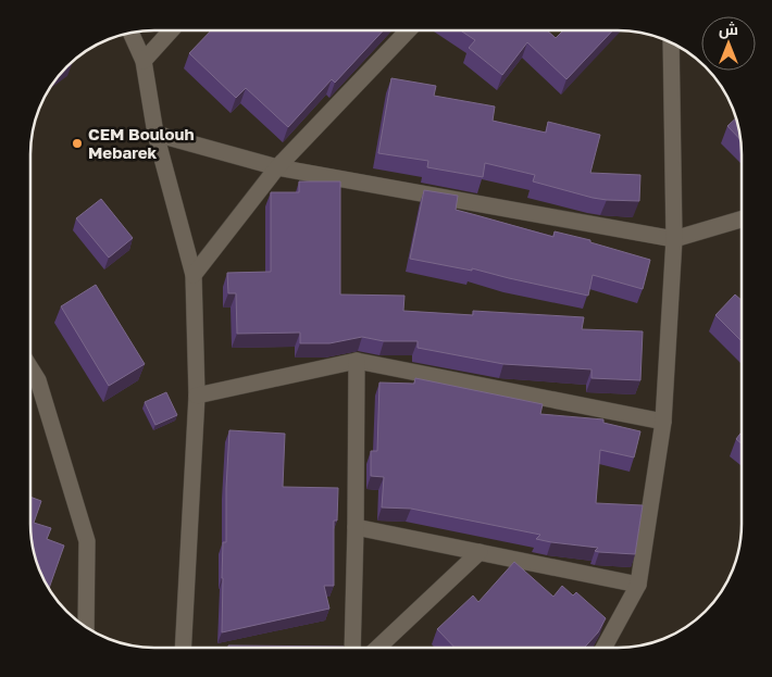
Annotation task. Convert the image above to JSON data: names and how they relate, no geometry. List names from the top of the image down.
{
  "places": ["CEM Boulouh Mebarek"],
  "north": "top"
}
